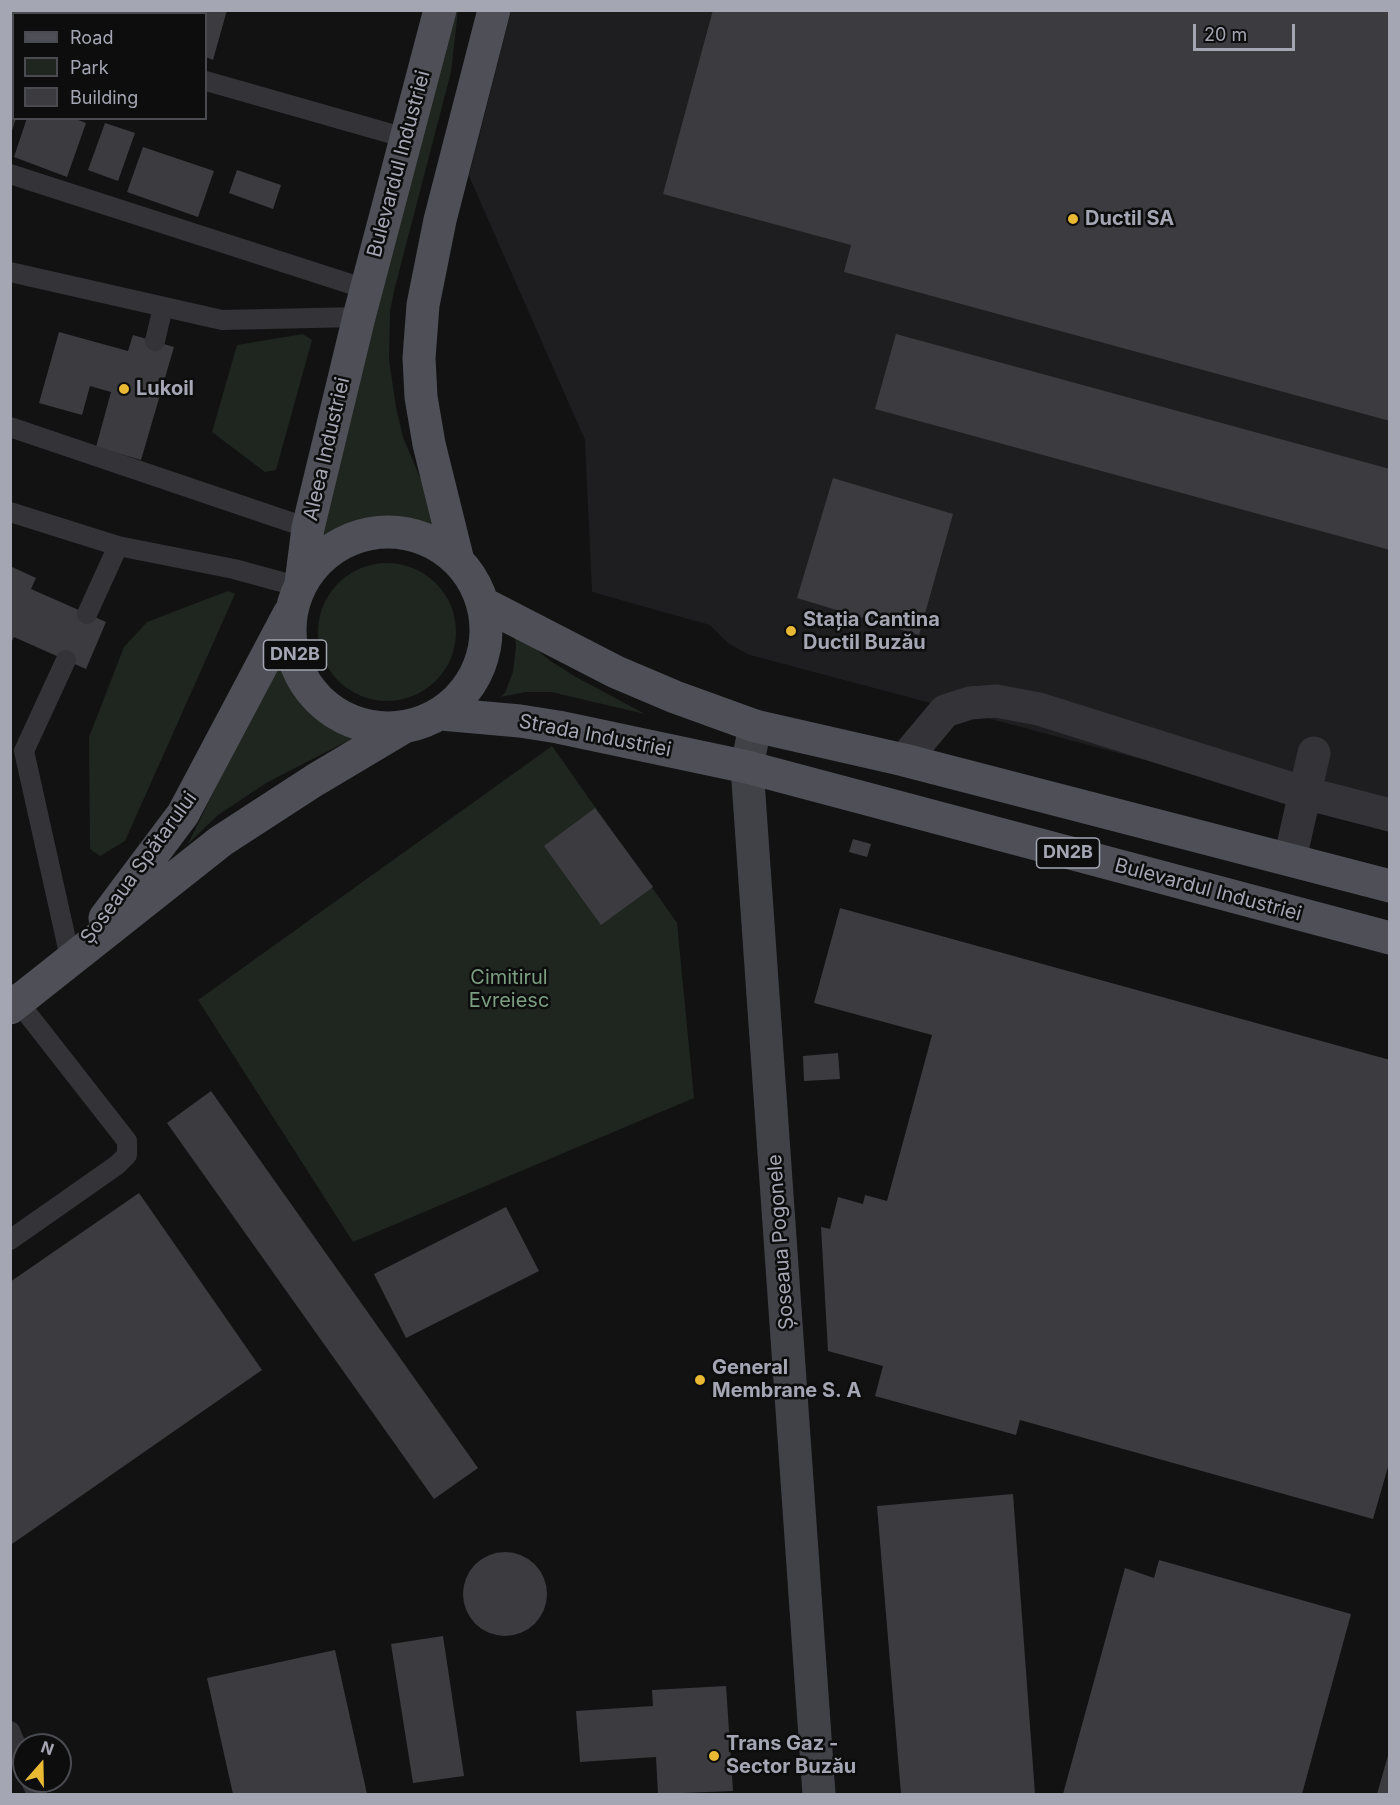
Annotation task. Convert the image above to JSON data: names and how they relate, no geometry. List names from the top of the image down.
{
  "streets": {
    "main road": [
      "Bulevardul Industriei",
      "Aleea Industriei",
      "DN2B",
      "Strada Industriei",
      "Șoseaua Spătarului",
      "Șoseaua Pogonele"
    ]
  },
  "crossings": [
    ["Bulevardul Industriei", "Aleea Industriei"],
    ["Bulevardul Industriei", "Strada Industriei"],
    ["Bulevardul Industriei", "Șoseaua Pogonele"],
    ["Aleea Industriei", "DN2B"],
    ["Aleea Industriei", "Strada Industriei"],
    ["Aleea Industriei", "Șoseaua Spătarului"],
    ["DN2B", "Strada Industriei"],
    ["DN2B", "Șoseaua Spătarului"],
    ["DN2B", "Șoseaua Pogonele"],
    ["Strada Industriei", "Șoseaua Spătarului"],
    ["Strada Industriei", "Șoseaua Pogonele"]
  ],
  "parks": ["Cimitirul Evreiesc"],
  "places": [
    "Ductil SA",
    "Lukoil",
    "Stația Cantina Ductil Buzău",
    "General Membrane S. A",
    "Trans Gaz - Sector Buzău"
  ],
  "legend": ["Road", "Park", "Building"],
  "scale_bar": "20 m",
  "north": "top"
}
